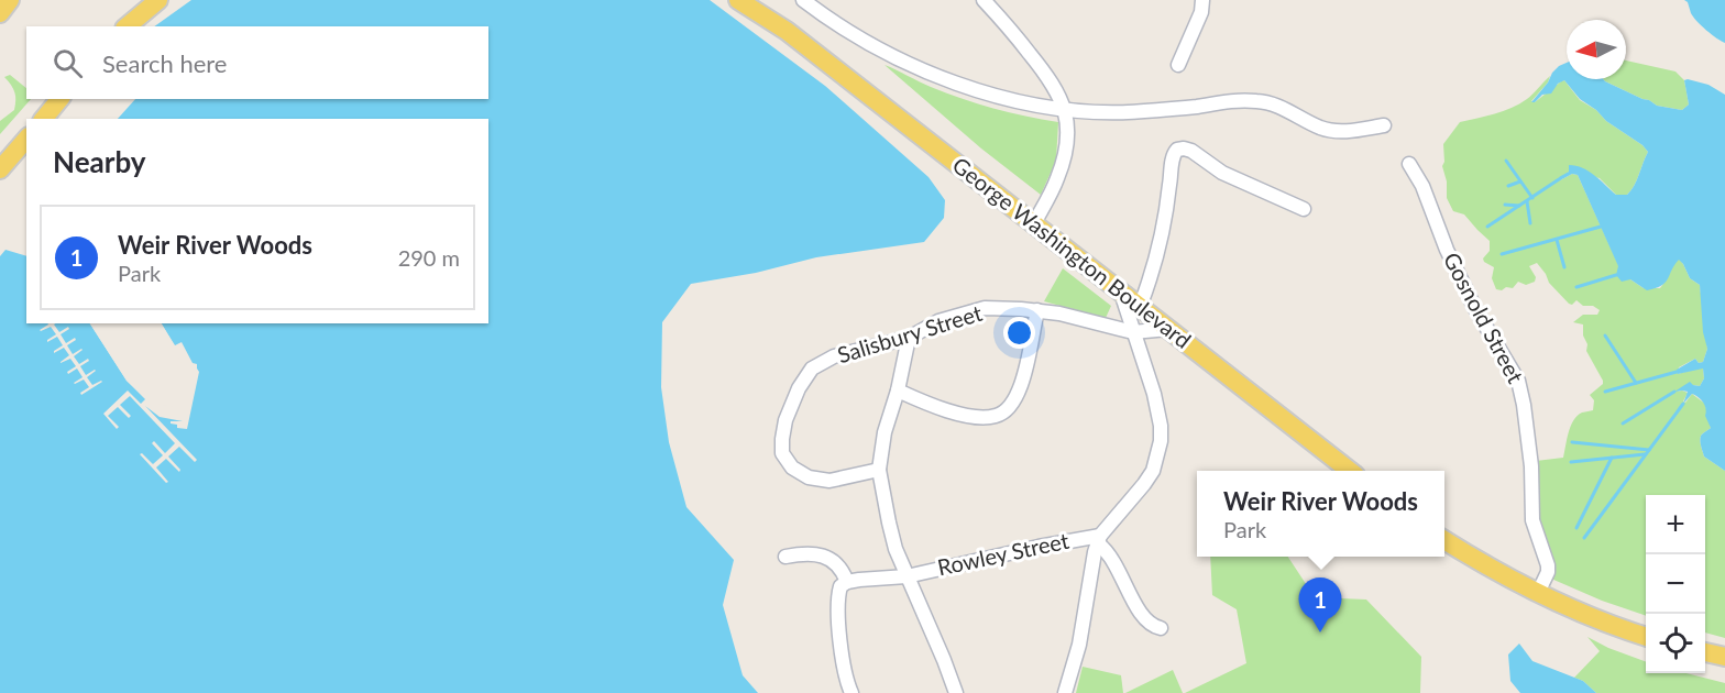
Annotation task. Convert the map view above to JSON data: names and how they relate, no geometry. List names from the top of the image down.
{
  "streets": {
    "main road": ["George Washington Boulevard"],
    "street": ["Gosnold Street", "Salisbury Street", "Rowley Street"]
  },
  "crossings": [
    ["George Washington Boulevard", "Salisbury Street"]
  ],
  "north": "left",
  "page": {
    "search": "Search here",
    "heading": "Nearby",
    "list": [
      {
        "mark": "1",
        "name": "Weir River Woods",
        "note": "Park",
        "value": "290 m"
      }
    ],
    "popup": ["Weir River Woods", "Park"],
    "map_buttons": ["+", "−"],
    "pins": "1"
  }
}
